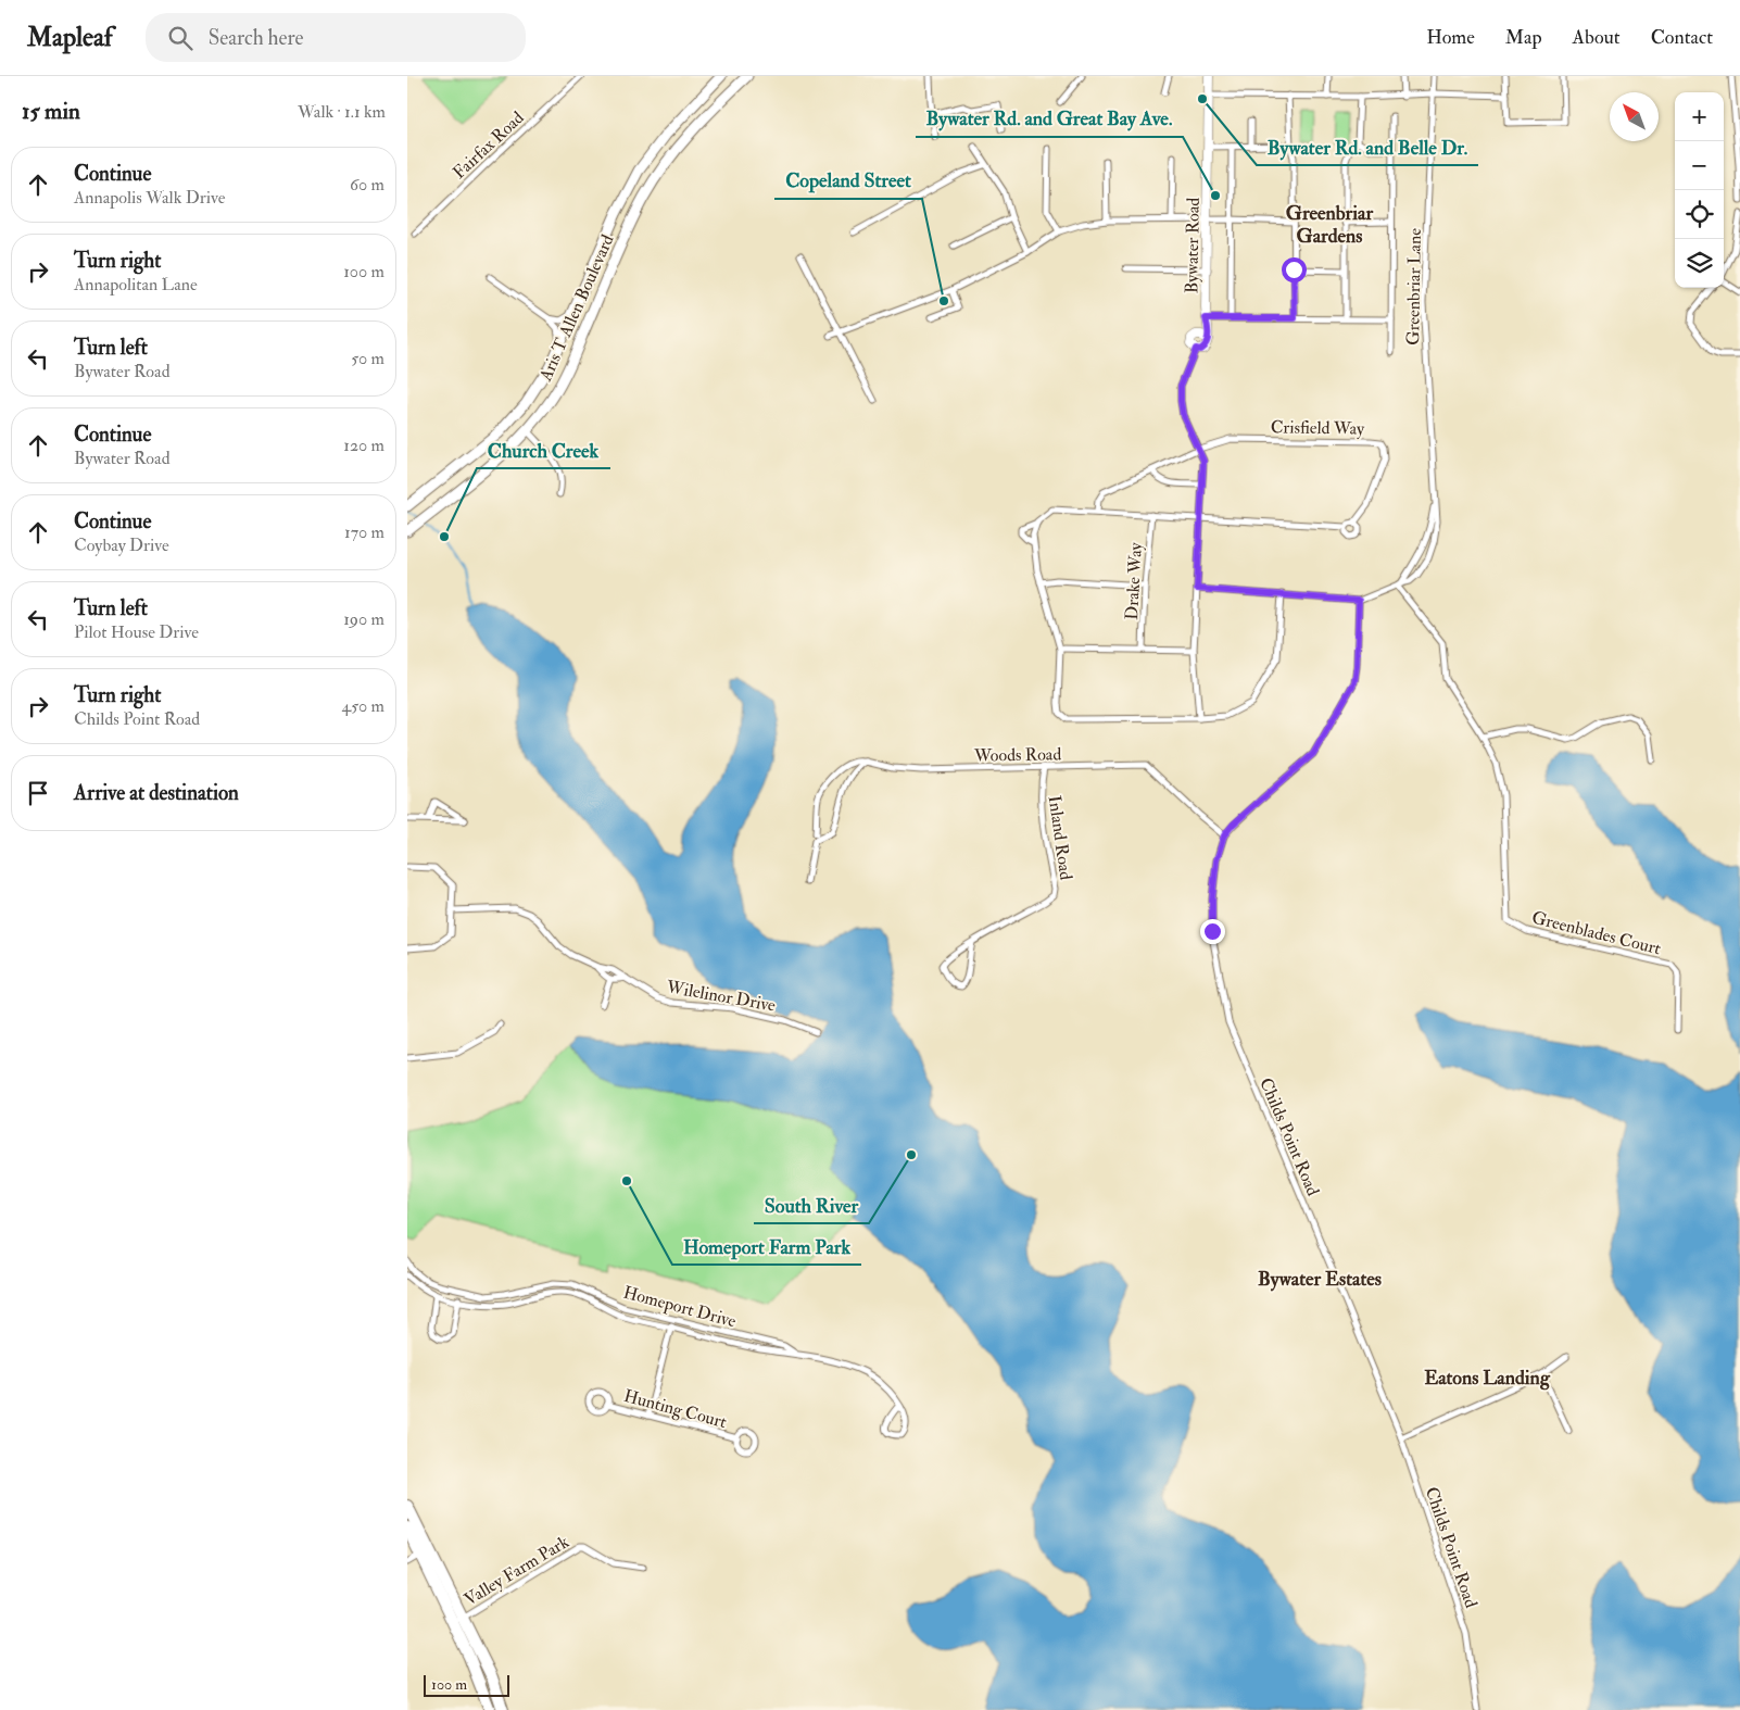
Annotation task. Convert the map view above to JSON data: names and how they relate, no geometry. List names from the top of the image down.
{
  "streets": {
    "main road": ["Aris T Allen Boulevard"],
    "street": [
      "Fairfax Road",
      "Bywater Road",
      "Greenbriar Lane",
      "Crisfield Way",
      "Drake Way",
      "Woods Road",
      "Inland Road",
      "Greenblades Court",
      "Wilelinor Drive",
      "Childs Point Road",
      "Homeport Drive",
      "Hunting Court",
      "Valley Farm Park"
    ]
  },
  "crossings": [
    ["Crisfield Way", "Drake Way"],
    ["Woods Road", "Inland Road"],
    ["Woods Road", "Childs Point Road"]
  ],
  "districts": ["Greenbriar Gardens", "Bywater Estates", "Eatons Landing"],
  "places": [
    "Bywater Rd. and Belle Dr.",
    "Bywater Rd. and Great Bay Ave.",
    "Copeland Street",
    "Church Creek",
    "South River",
    "Homeport Farm Park"
  ],
  "scale_bar": "100 m",
  "north": "top left",
  "page": {
    "header": "Mapleaf",
    "search": "Search here",
    "nav": [
      "Home",
      "Map",
      "About",
      "Contact"
    ],
    "heading": ["15 min", "Walk · 1.1 km"],
    "map_buttons": ["+", "−"],
    "list": [
      ["Continue", "Annapolis Walk Drive", "60 m"],
      ["Turn right", "Annapolitan Lane", "100 m"],
      ["Turn left", "Bywater Road", "50 m"],
      ["Continue", "Bywater Road", "120 m"],
      ["Continue", "Coybay Drive", "170 m"],
      ["Turn left", "Pilot House Drive", "190 m"],
      ["Turn right", "Childs Point Road", "450 m"],
      "Arrive at destination"
    ],
    "scale": "100 m"
  }
}
